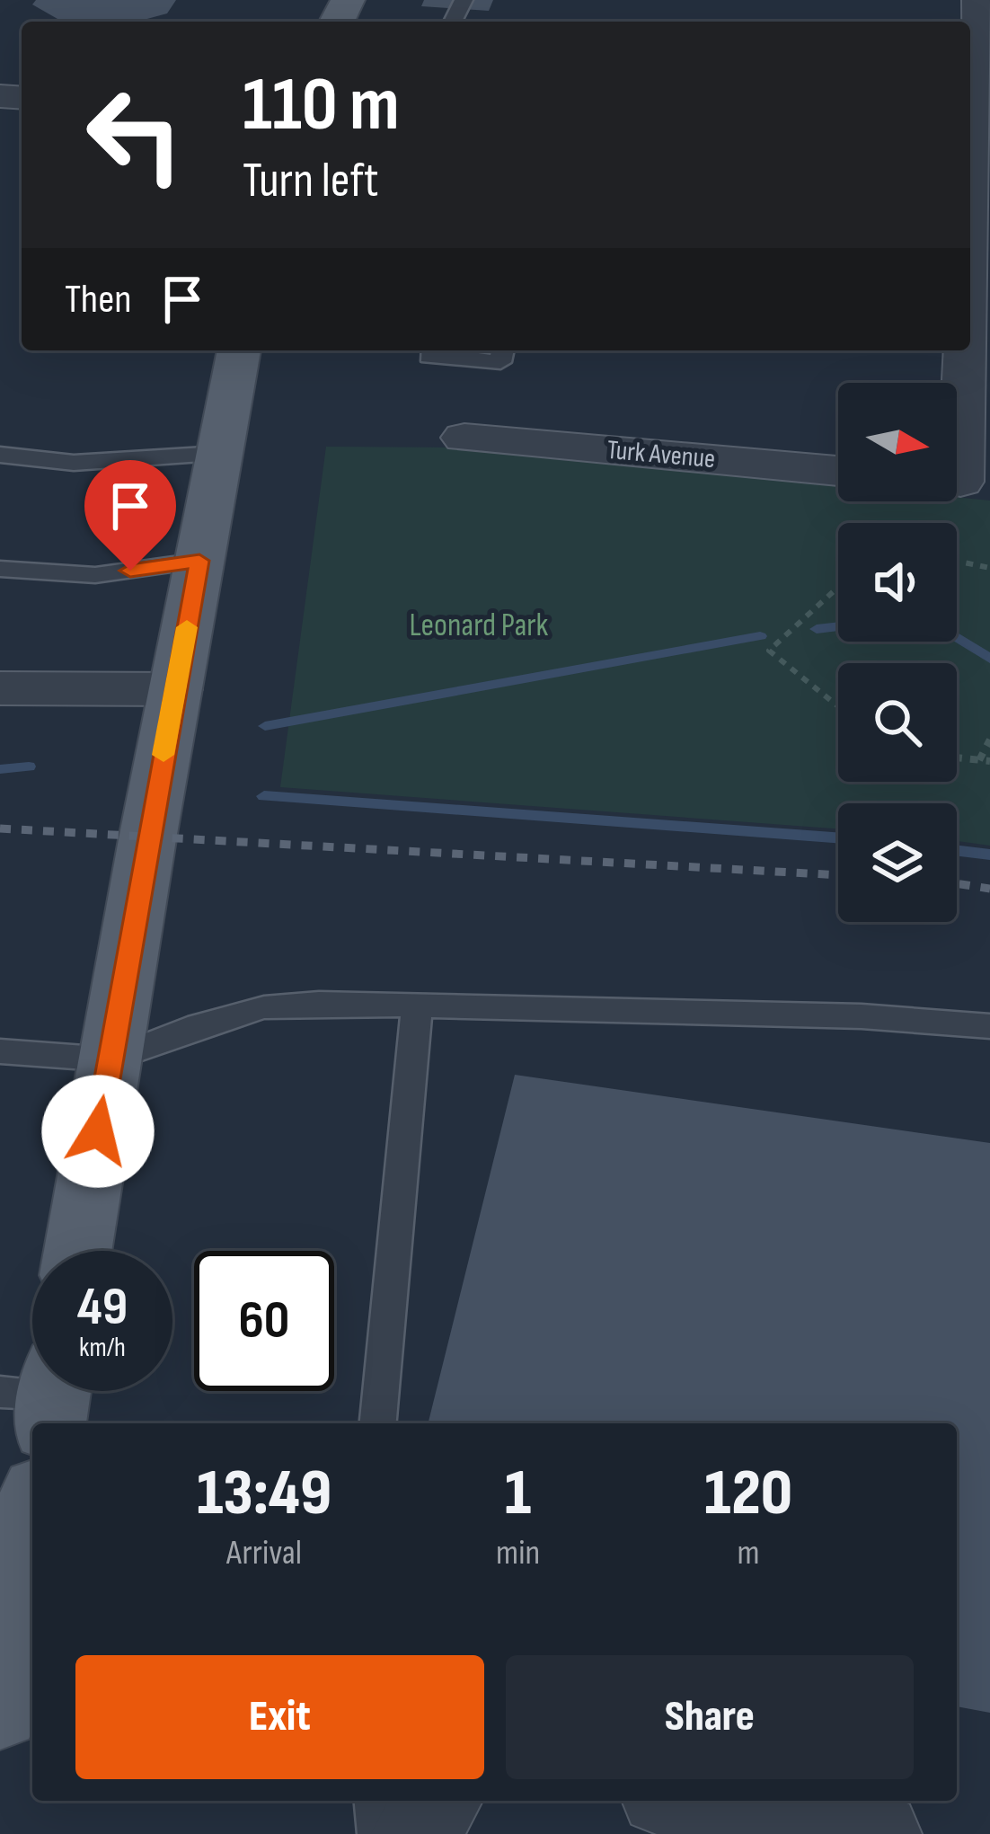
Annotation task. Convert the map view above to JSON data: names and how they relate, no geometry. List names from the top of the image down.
{
  "streets": {
    "street": ["Turk Avenue"]
  },
  "parks": ["Leonard Park"],
  "north": "right",
  "page": {
    "turn": ["110 m", "Turn left"],
    "then": "Then",
    "speed": "49 km/h",
    "limit": "60",
    "eta": [
      "13:49",
      "Arrival",
      "1",
      "min",
      "120",
      "m"
    ],
    "buttons": ["Exit", "Share"]
  }
}
